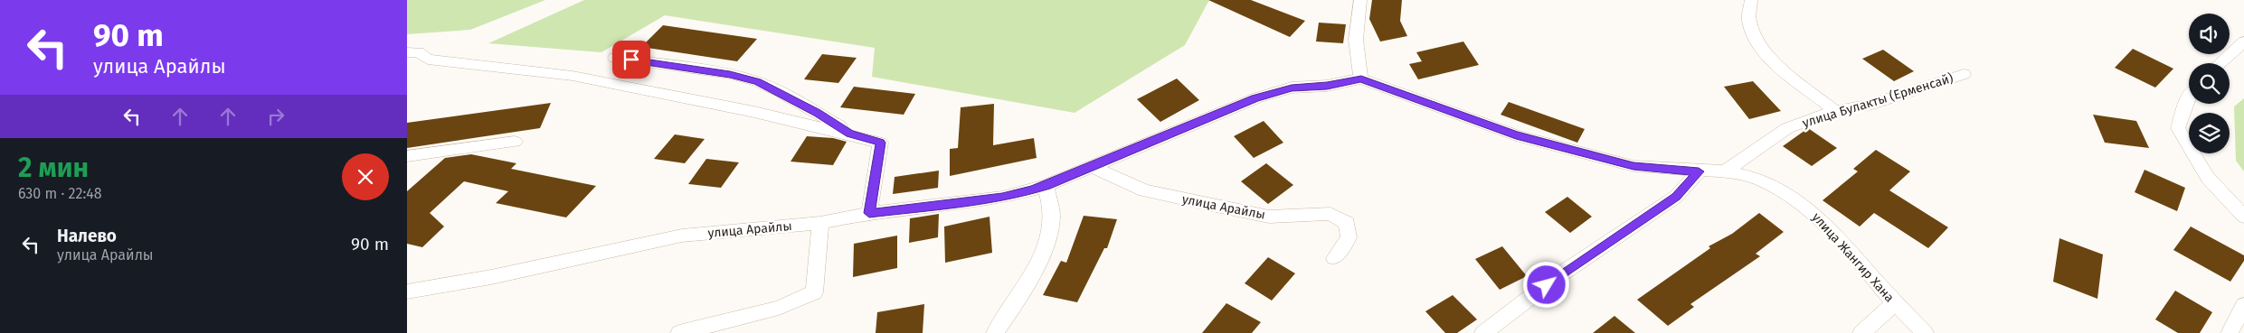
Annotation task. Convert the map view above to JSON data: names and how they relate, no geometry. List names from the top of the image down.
{
  "streets": {
    "street": ["улица Булакты (Ерменсай)", "улица Арайлы", "улица Жангир Хана"]
  },
  "crossings": [
    ["улица Булакты (Ерменсай)", "улица Жангир Хана"]
  ],
  "page": {
    "turn": ["90 m", "улица Арайлы"],
    "heading": ["2 мин", "630 m · 22:48"],
    "list": [
      {
        "name": "Налево",
        "note": "улица Арайлы",
        "value": "90 m"
      }
    ]
  }
}
